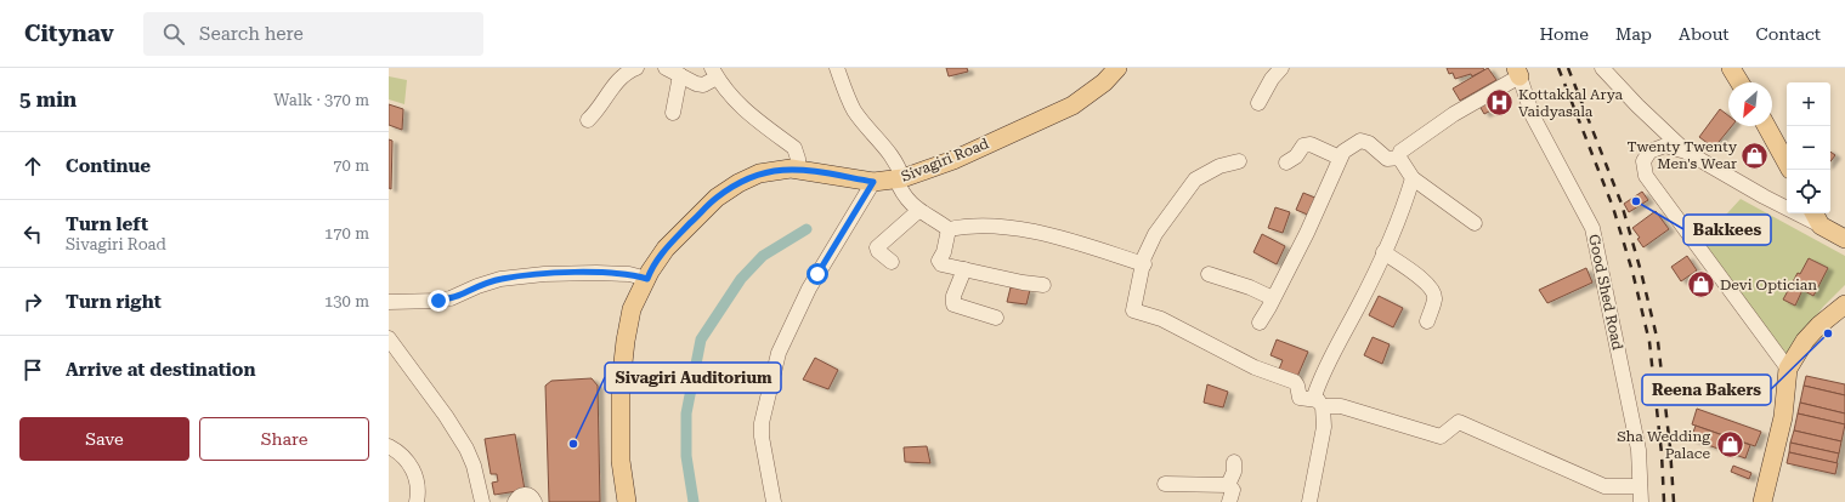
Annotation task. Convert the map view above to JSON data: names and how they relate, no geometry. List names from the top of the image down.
{
  "streets": {
    "main road": ["Sivagiri Road"],
    "street": ["Good Shed Road"]
  },
  "places": {
    "hospital": ["Kottakkal Arya Vaidyasala"],
    "shop": ["Twenty Twenty Men's Wear", "Devi Optician", "Sha Wedding Palace"],
    "other": ["Bakkees", "Reena Bakers", "Sivagiri Auditorium"]
  },
  "north": "bottom left",
  "page": {
    "header": "Citynav",
    "search": "Search here",
    "nav": [
      "Home",
      "Map",
      "About",
      "Contact"
    ],
    "heading": ["5 min", "Walk · 370 m"],
    "map_buttons": ["+", "−"],
    "list": [
      ["Continue", "70 m"],
      ["Turn left", "Sivagiri Road", "170 m"],
      ["Turn right", "130 m"],
      "Arrive at destination"
    ],
    "buttons": ["Save", "Share"]
  }
}
